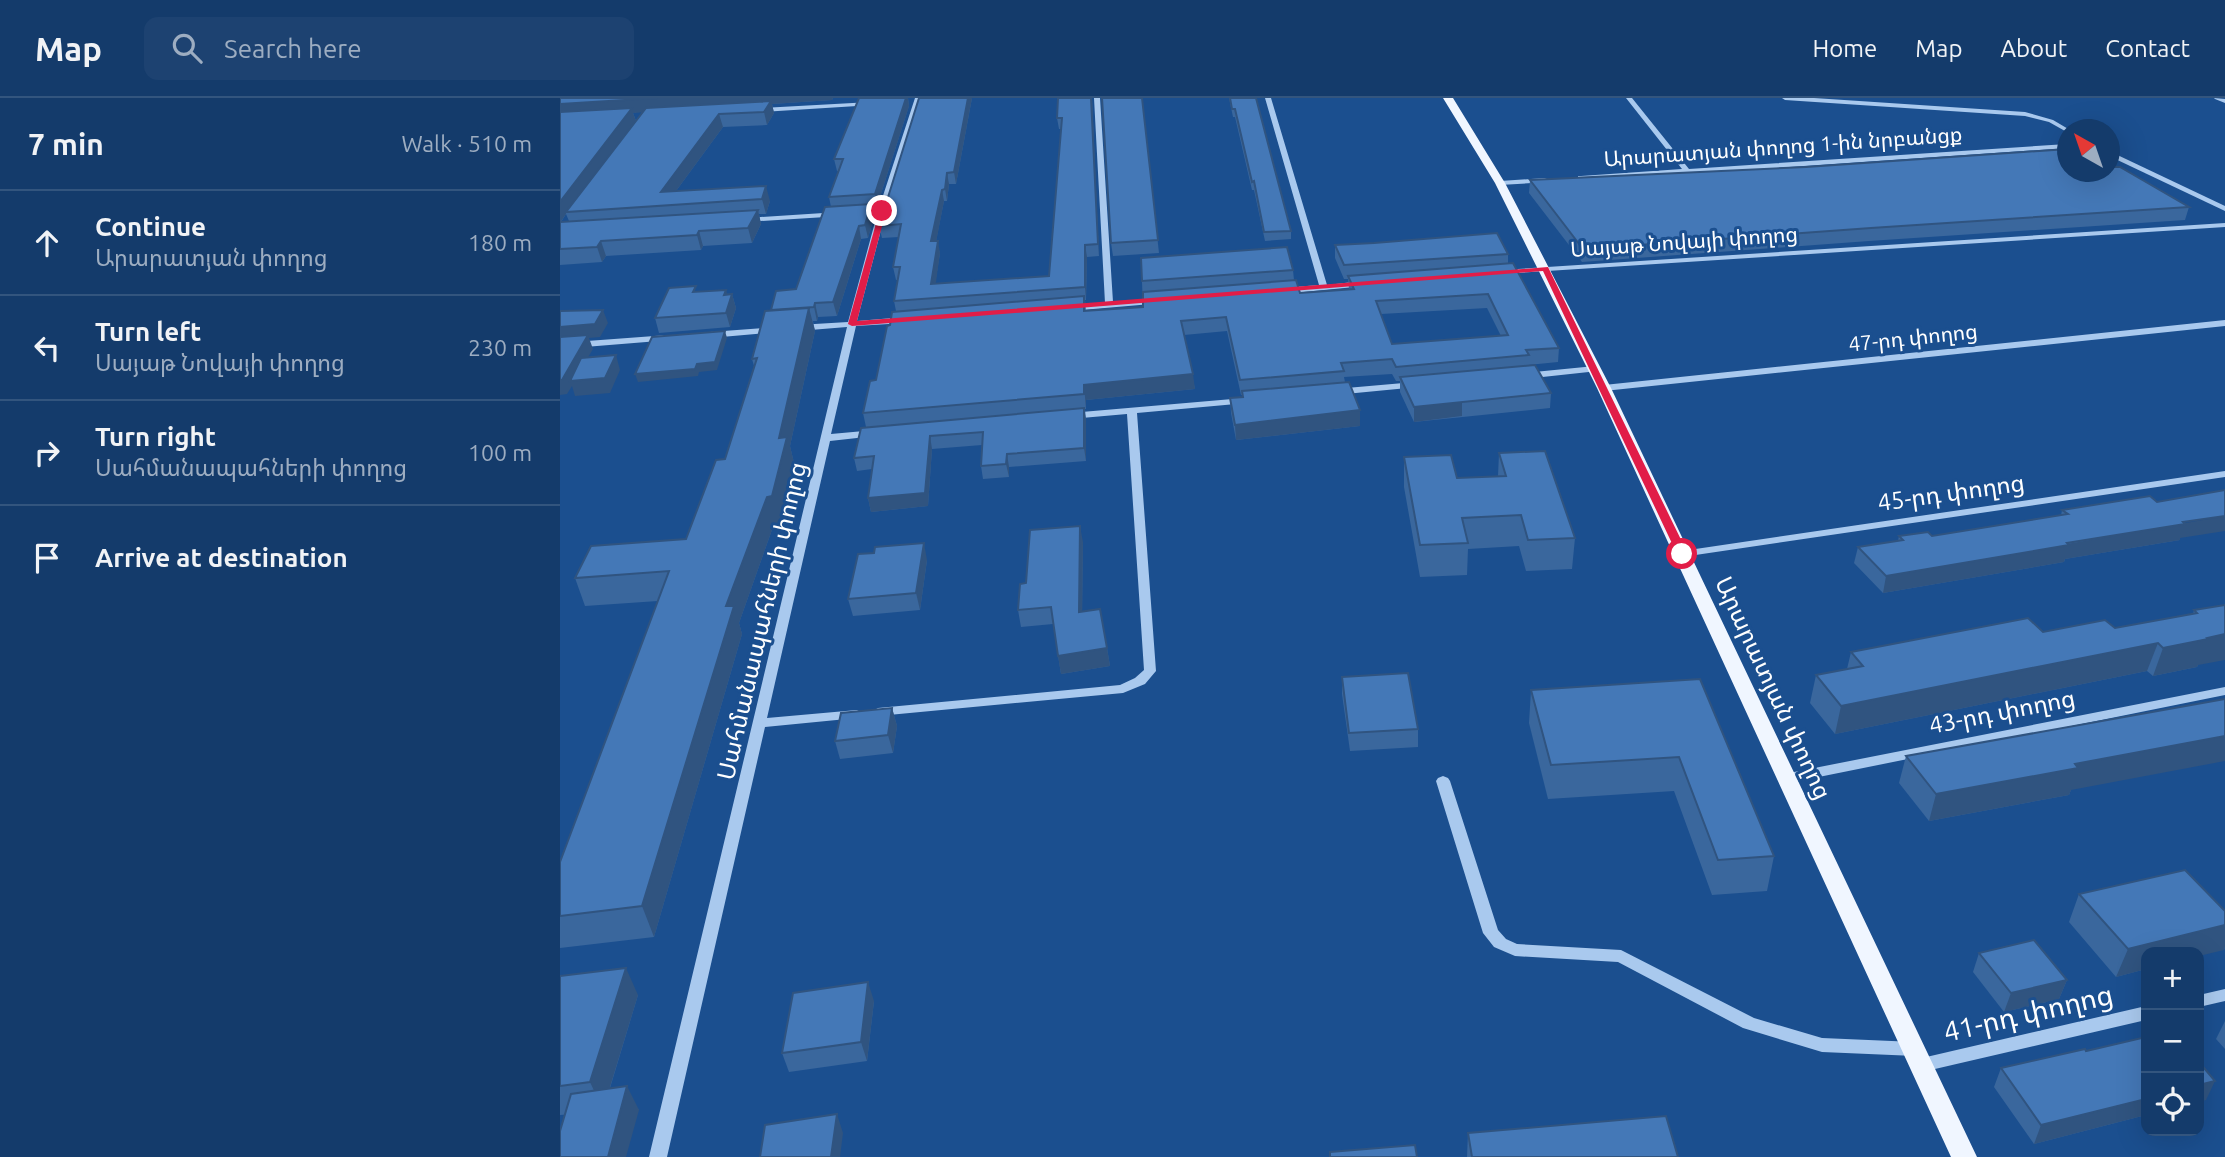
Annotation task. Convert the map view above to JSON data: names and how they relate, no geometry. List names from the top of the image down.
{
  "streets": {
    "main road": ["Արարատյան փողոց"],
    "street": [
      "Արարատյան փողոց 1-ին նրբանցք",
      "Սայաթ Նովայի փողոց",
      "47-րդ փողոց",
      "45-րդ փողոց",
      "Սահմանապահների փողոց",
      "43-րդ փողոց",
      "41-րդ փողոց"
    ]
  },
  "crossings": [
    ["Սայաթ Նովայի փողոց", "Արարատյան փողոց"],
    ["47-րդ փողոց", "Արարատյան փողոց"],
    ["45-րդ փողոց", "Արարատյան փողոց"],
    ["Արարատյան փողոց", "43-րդ փողոց"],
    ["Արարատյան փողոց", "41-րդ փողոց"]
  ],
  "north": "top left",
  "page": {
    "header": "Map",
    "search": "Search here",
    "nav": [
      "Home",
      "Map",
      "About",
      "Contact"
    ],
    "heading": ["7 min", "Walk · 510 m"],
    "list": [
      ["Continue", "Արարատյան փողոց", "180 m"],
      ["Turn left", "Սայաթ Նովայի փողոց", "230 m"],
      ["Turn right", "Սահմանապահների փողոց", "100 m"],
      "Arrive at destination"
    ],
    "map_buttons": ["+", "−"]
  }
}
